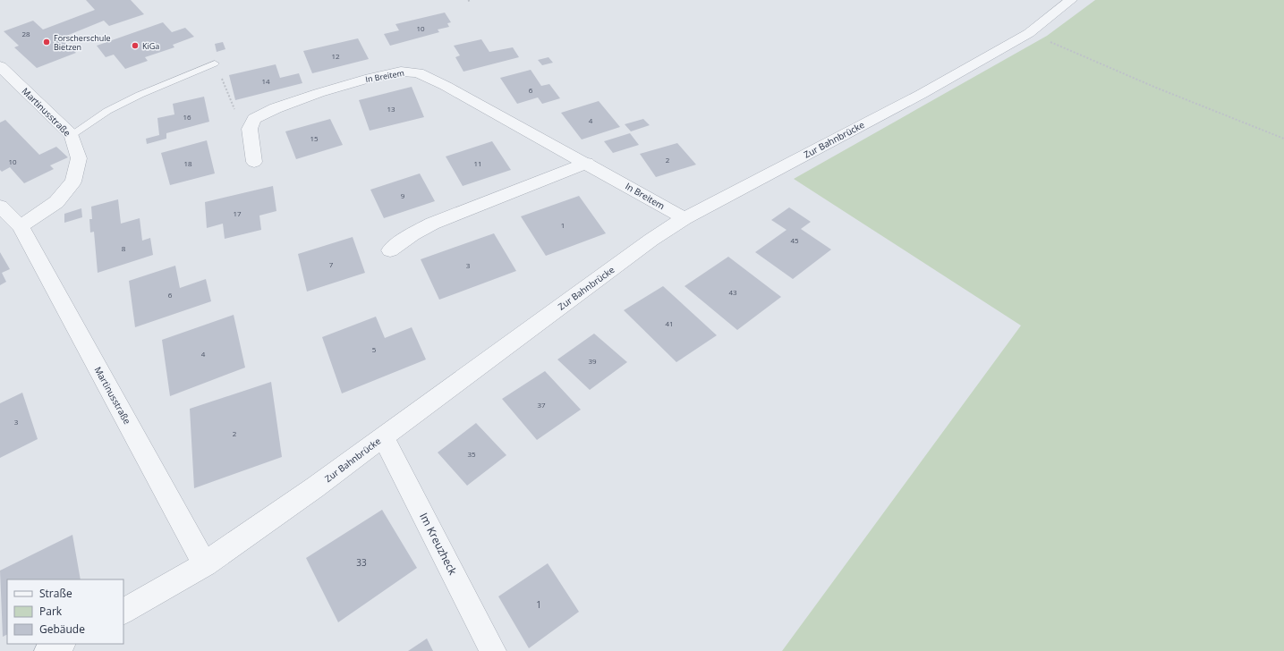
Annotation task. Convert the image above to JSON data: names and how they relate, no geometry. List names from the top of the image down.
{
  "streets": {
    "street": [
      "In Breitem",
      "Martinusstraße",
      "Zur Bahnbrücke",
      "Im Kreuzheck"
    ]
  },
  "crossings": [
    ["In Breitem", "Zur Bahnbrücke"],
    ["Martinusstraße", "Zur Bahnbrücke"],
    ["Zur Bahnbrücke", "Im Kreuzheck"]
  ],
  "places": ["Forscherschule Bietzen", "KiGa"],
  "house_numbers": [
    "10",
    "28",
    "12",
    "14",
    "6",
    "13",
    "16",
    "4",
    "15",
    "2",
    "10",
    "18",
    "11",
    "9",
    "17",
    "1",
    "45",
    "8",
    "7",
    "3",
    "43",
    "6",
    "41",
    "5",
    "4",
    "39",
    "37",
    "3",
    "2",
    "35",
    "33",
    "1"
  ],
  "legend": ["Straße", "Park", "Gebäude"]
}
